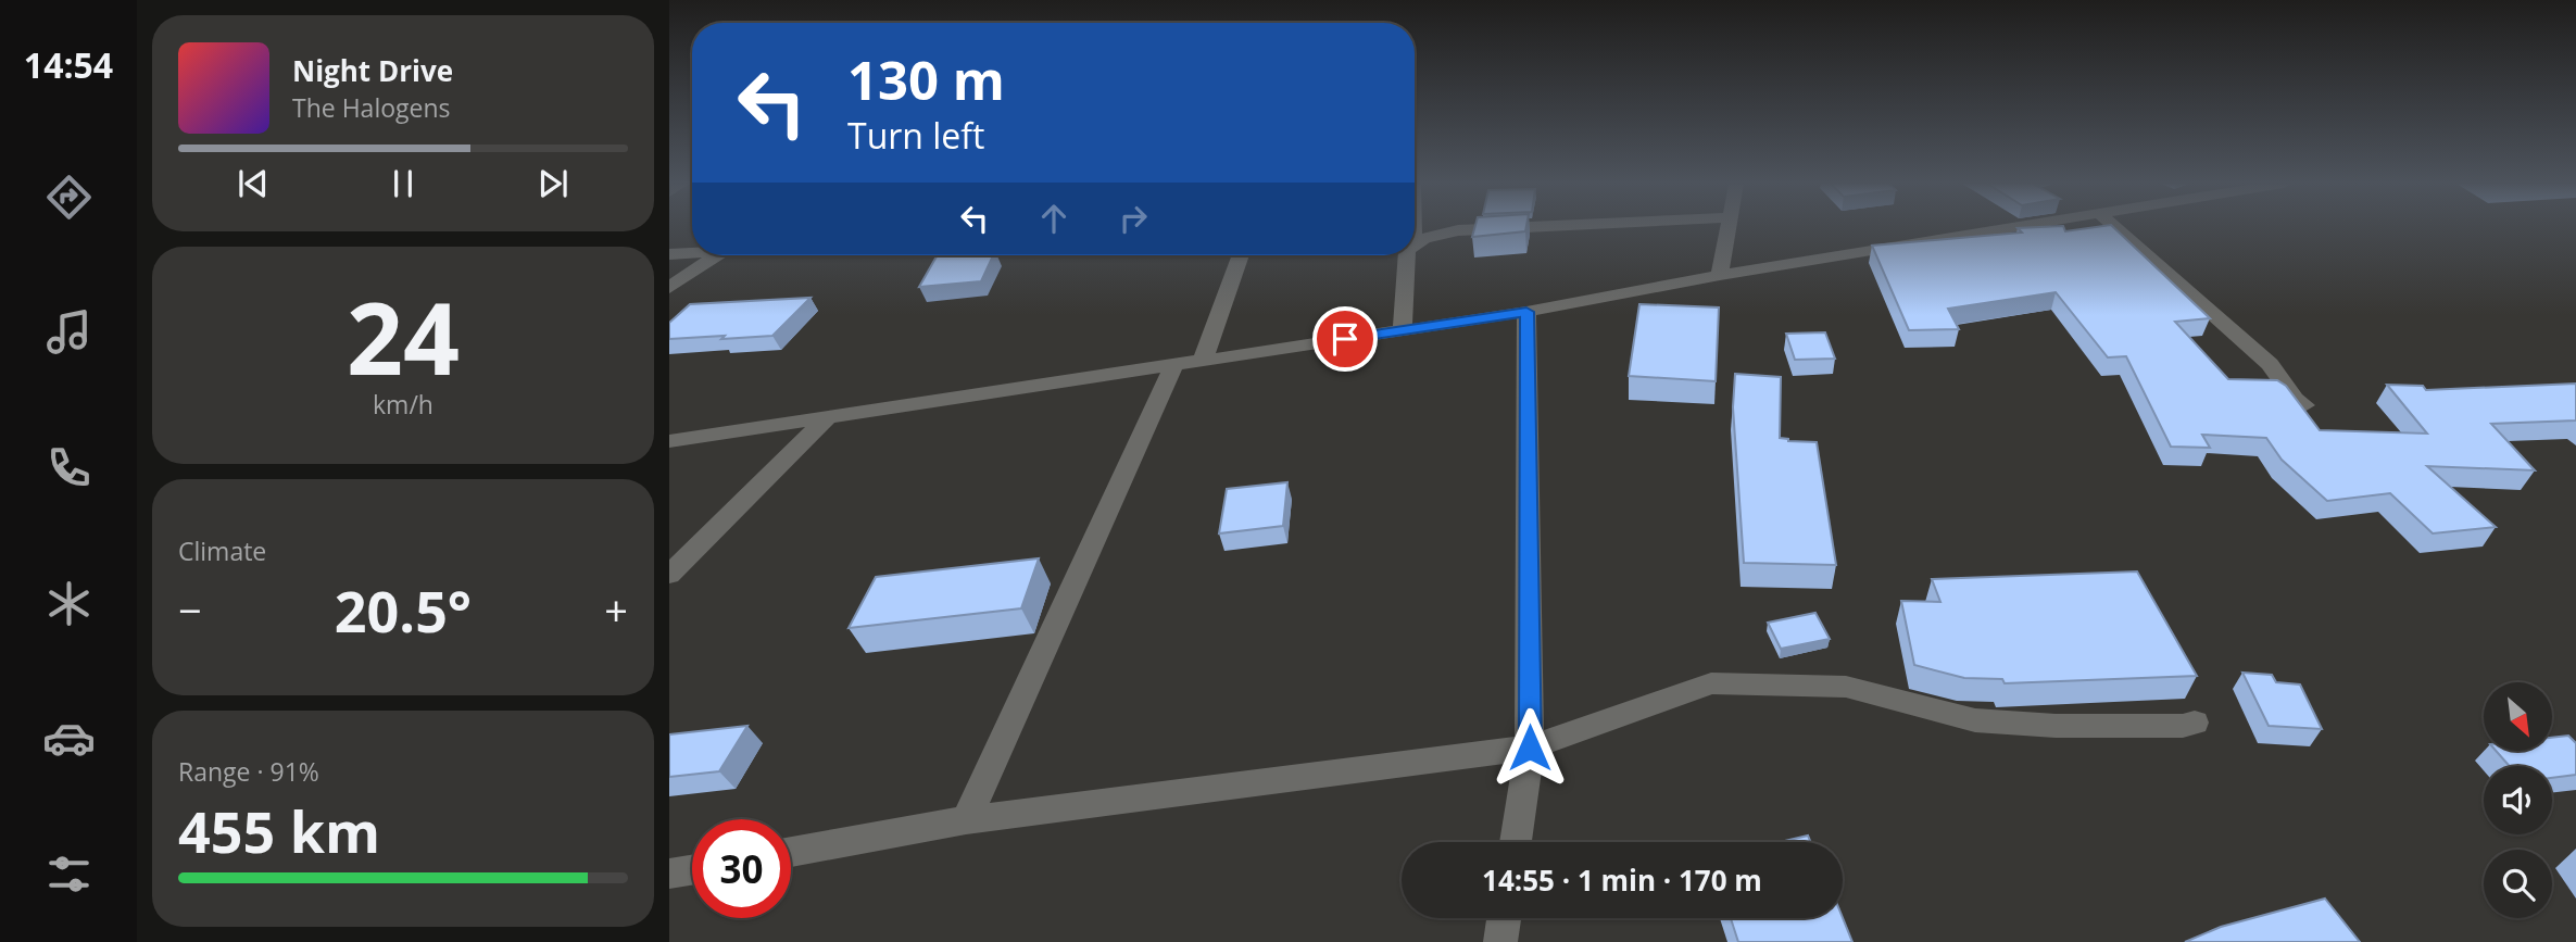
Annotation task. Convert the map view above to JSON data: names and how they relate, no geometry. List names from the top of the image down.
{
  "north": "bottom right",
  "page": {
    "tabs": "14:54",
    "turn": ["130 m", "Turn left"],
    "song": ["Night Drive", "The Halogens"],
    "tile": [
      ["24", "km/h"],
      "Climate",
      ["Range · 91%", "455 km"]
    ],
    "heat": ["−", "20.5°", "+"],
    "limit": "30",
    "trip": "14:55 · 1 min · 170 m"
  }
}
